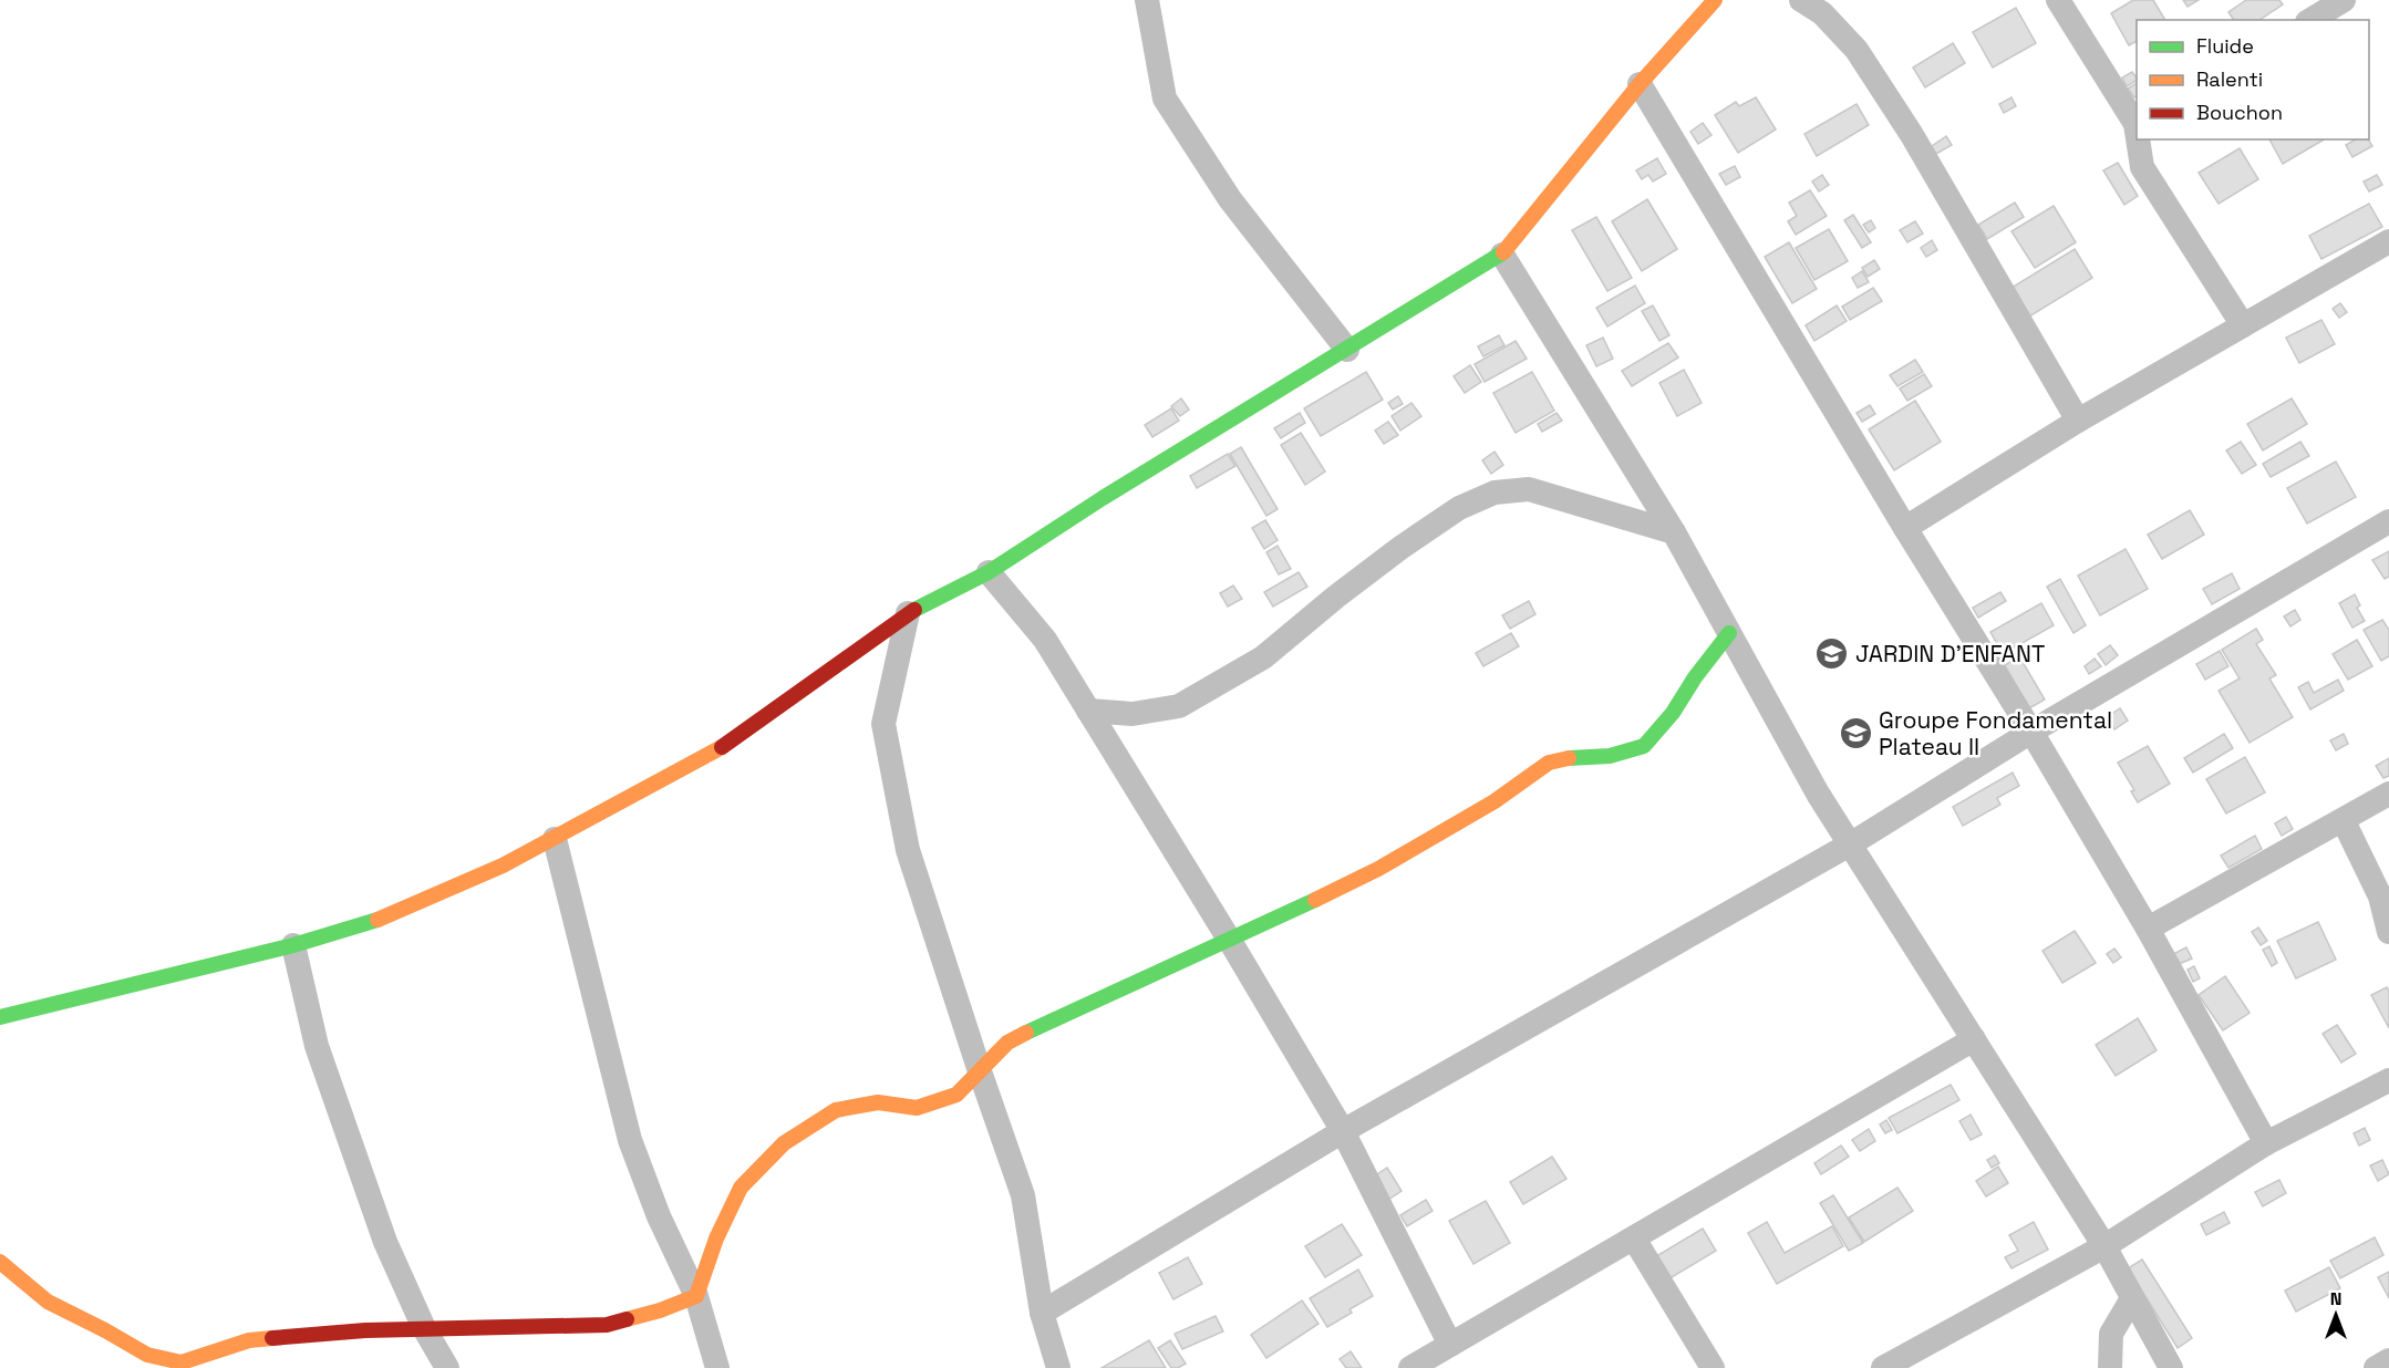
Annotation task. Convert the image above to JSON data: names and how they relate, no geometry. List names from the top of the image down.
{
  "places": {
    "school or university": ["JARDIN D'ENFANT", "Groupe Fondamental Plateau II"]
  },
  "legend": ["Fluide", "Ralenti", "Bouchon"],
  "north": "top"
}
